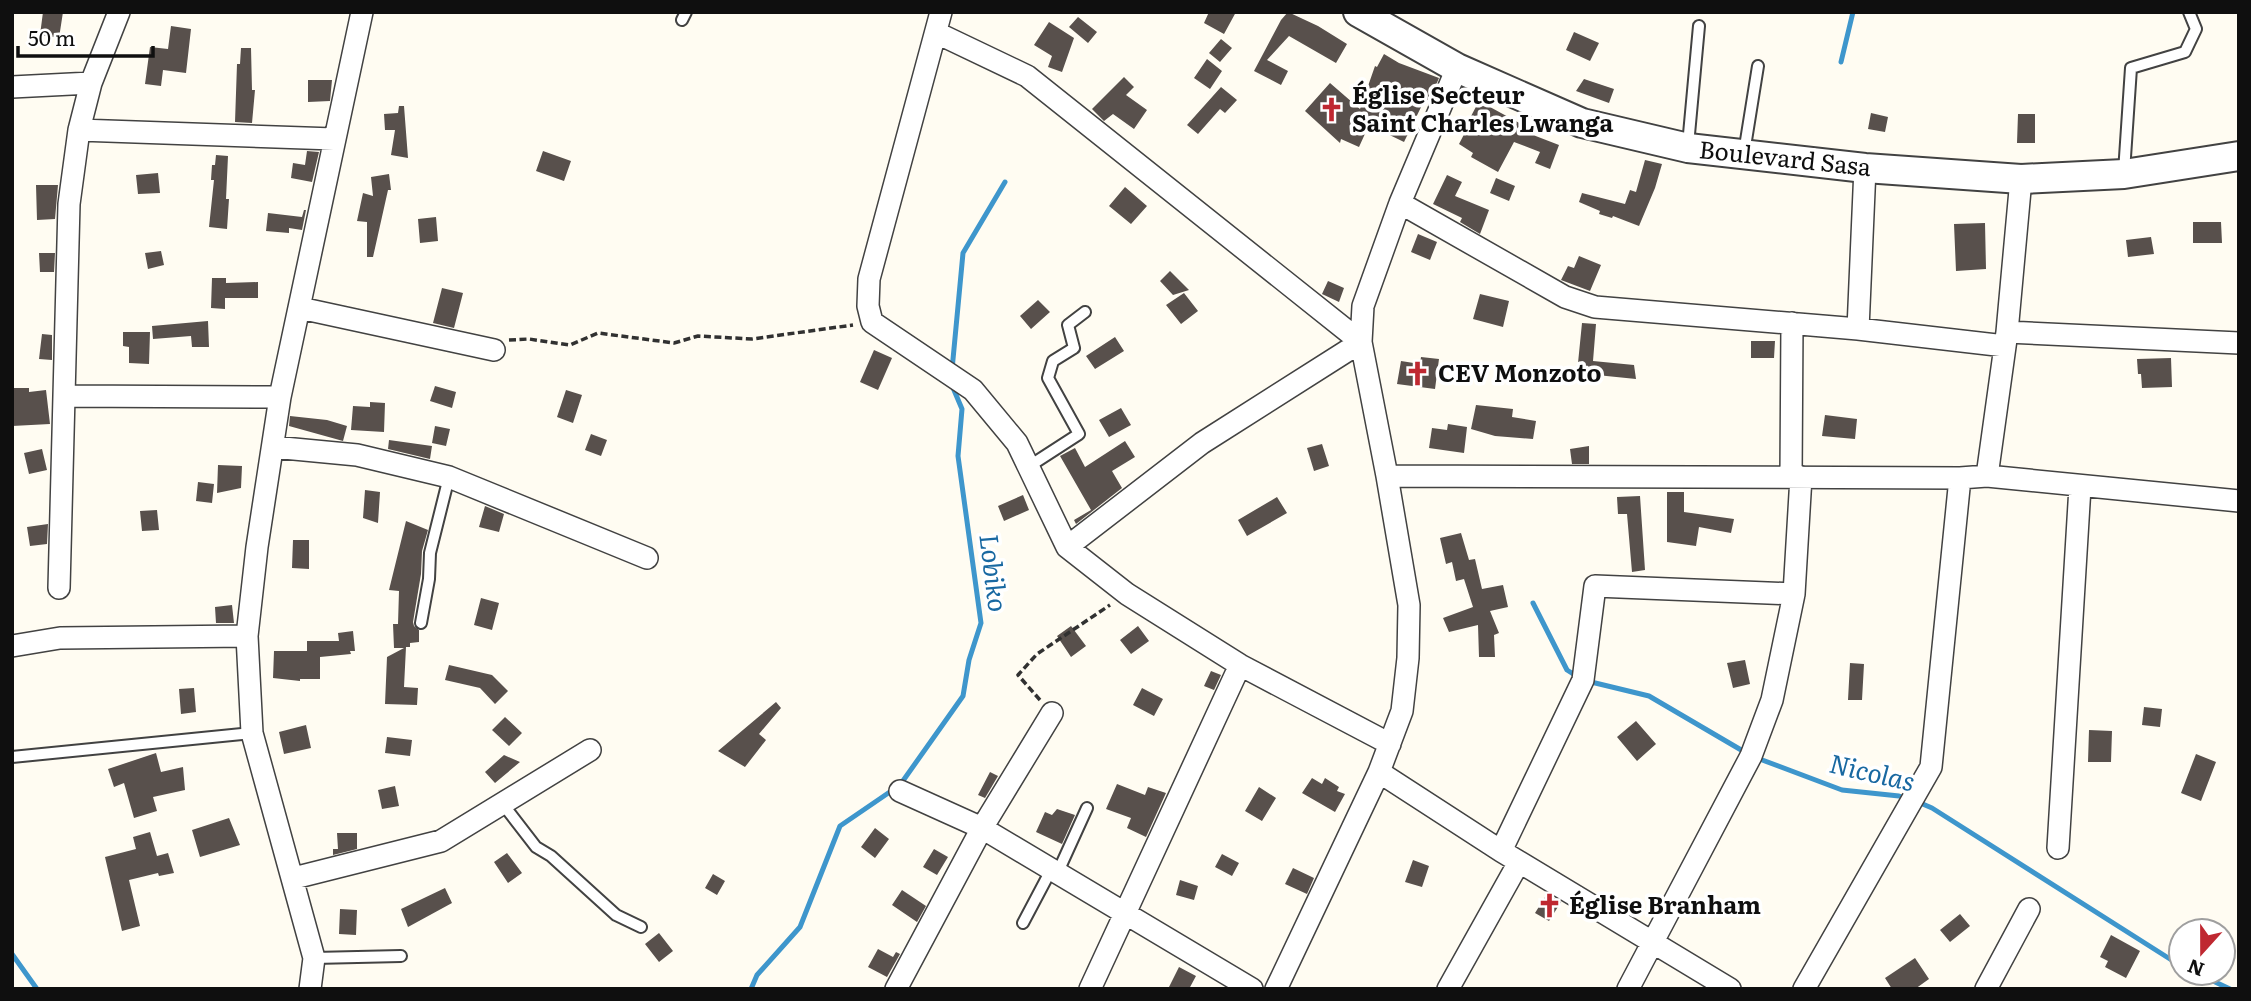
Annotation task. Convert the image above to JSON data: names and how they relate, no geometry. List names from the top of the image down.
{
  "streets": {
    "street": ["Boulevard Sasa"]
  },
  "water": ["Lobiko", "Nicolas"],
  "places": {
    "church": ["Église Secteur Saint Charles Lwanga", "CEV Monzoto", "Église Branham"]
  },
  "scale_bar": "50 m",
  "north": "bottom"
}
